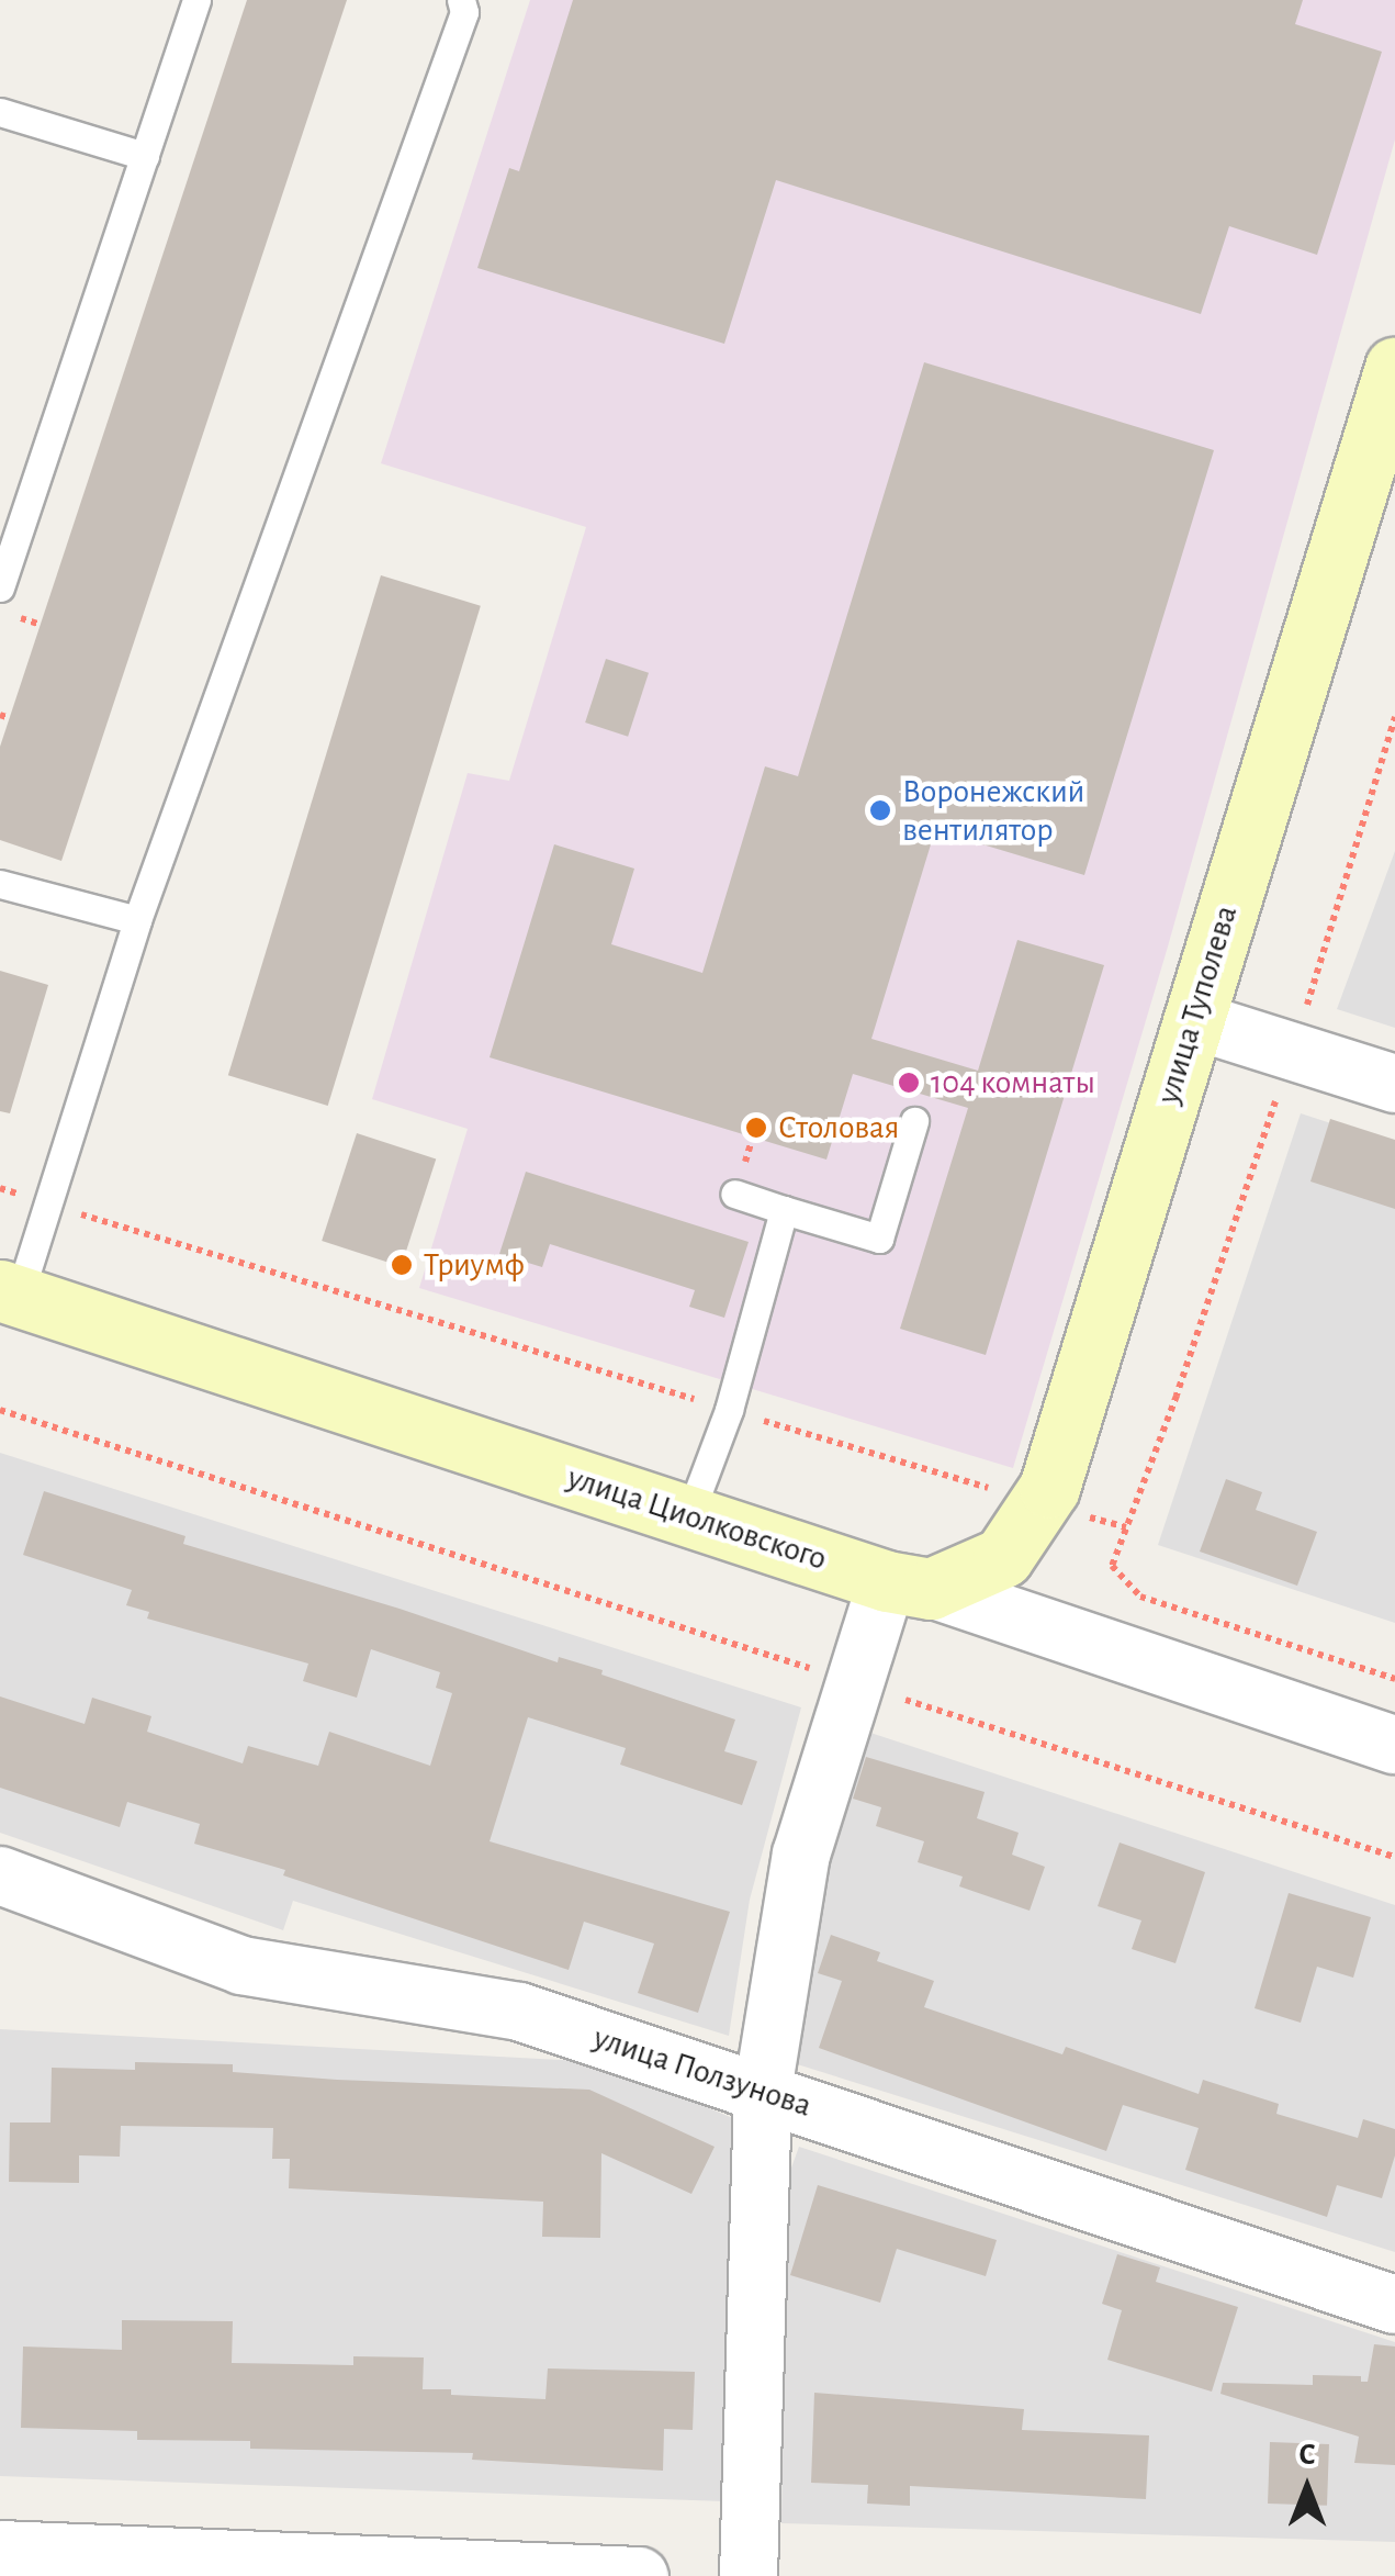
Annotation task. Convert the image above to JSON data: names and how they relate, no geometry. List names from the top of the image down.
{
  "streets": {
    "street": ["улица Туполева", "улица Циолковского", "улица Ползунова"]
  },
  "crossings": [
    ["улица Туполева", "улица Циолковского"]
  ],
  "places": [
    "Воронежский вентилятор",
    "104 комнаты",
    "Столовая",
    "Триумф"
  ],
  "north": "top"
}
